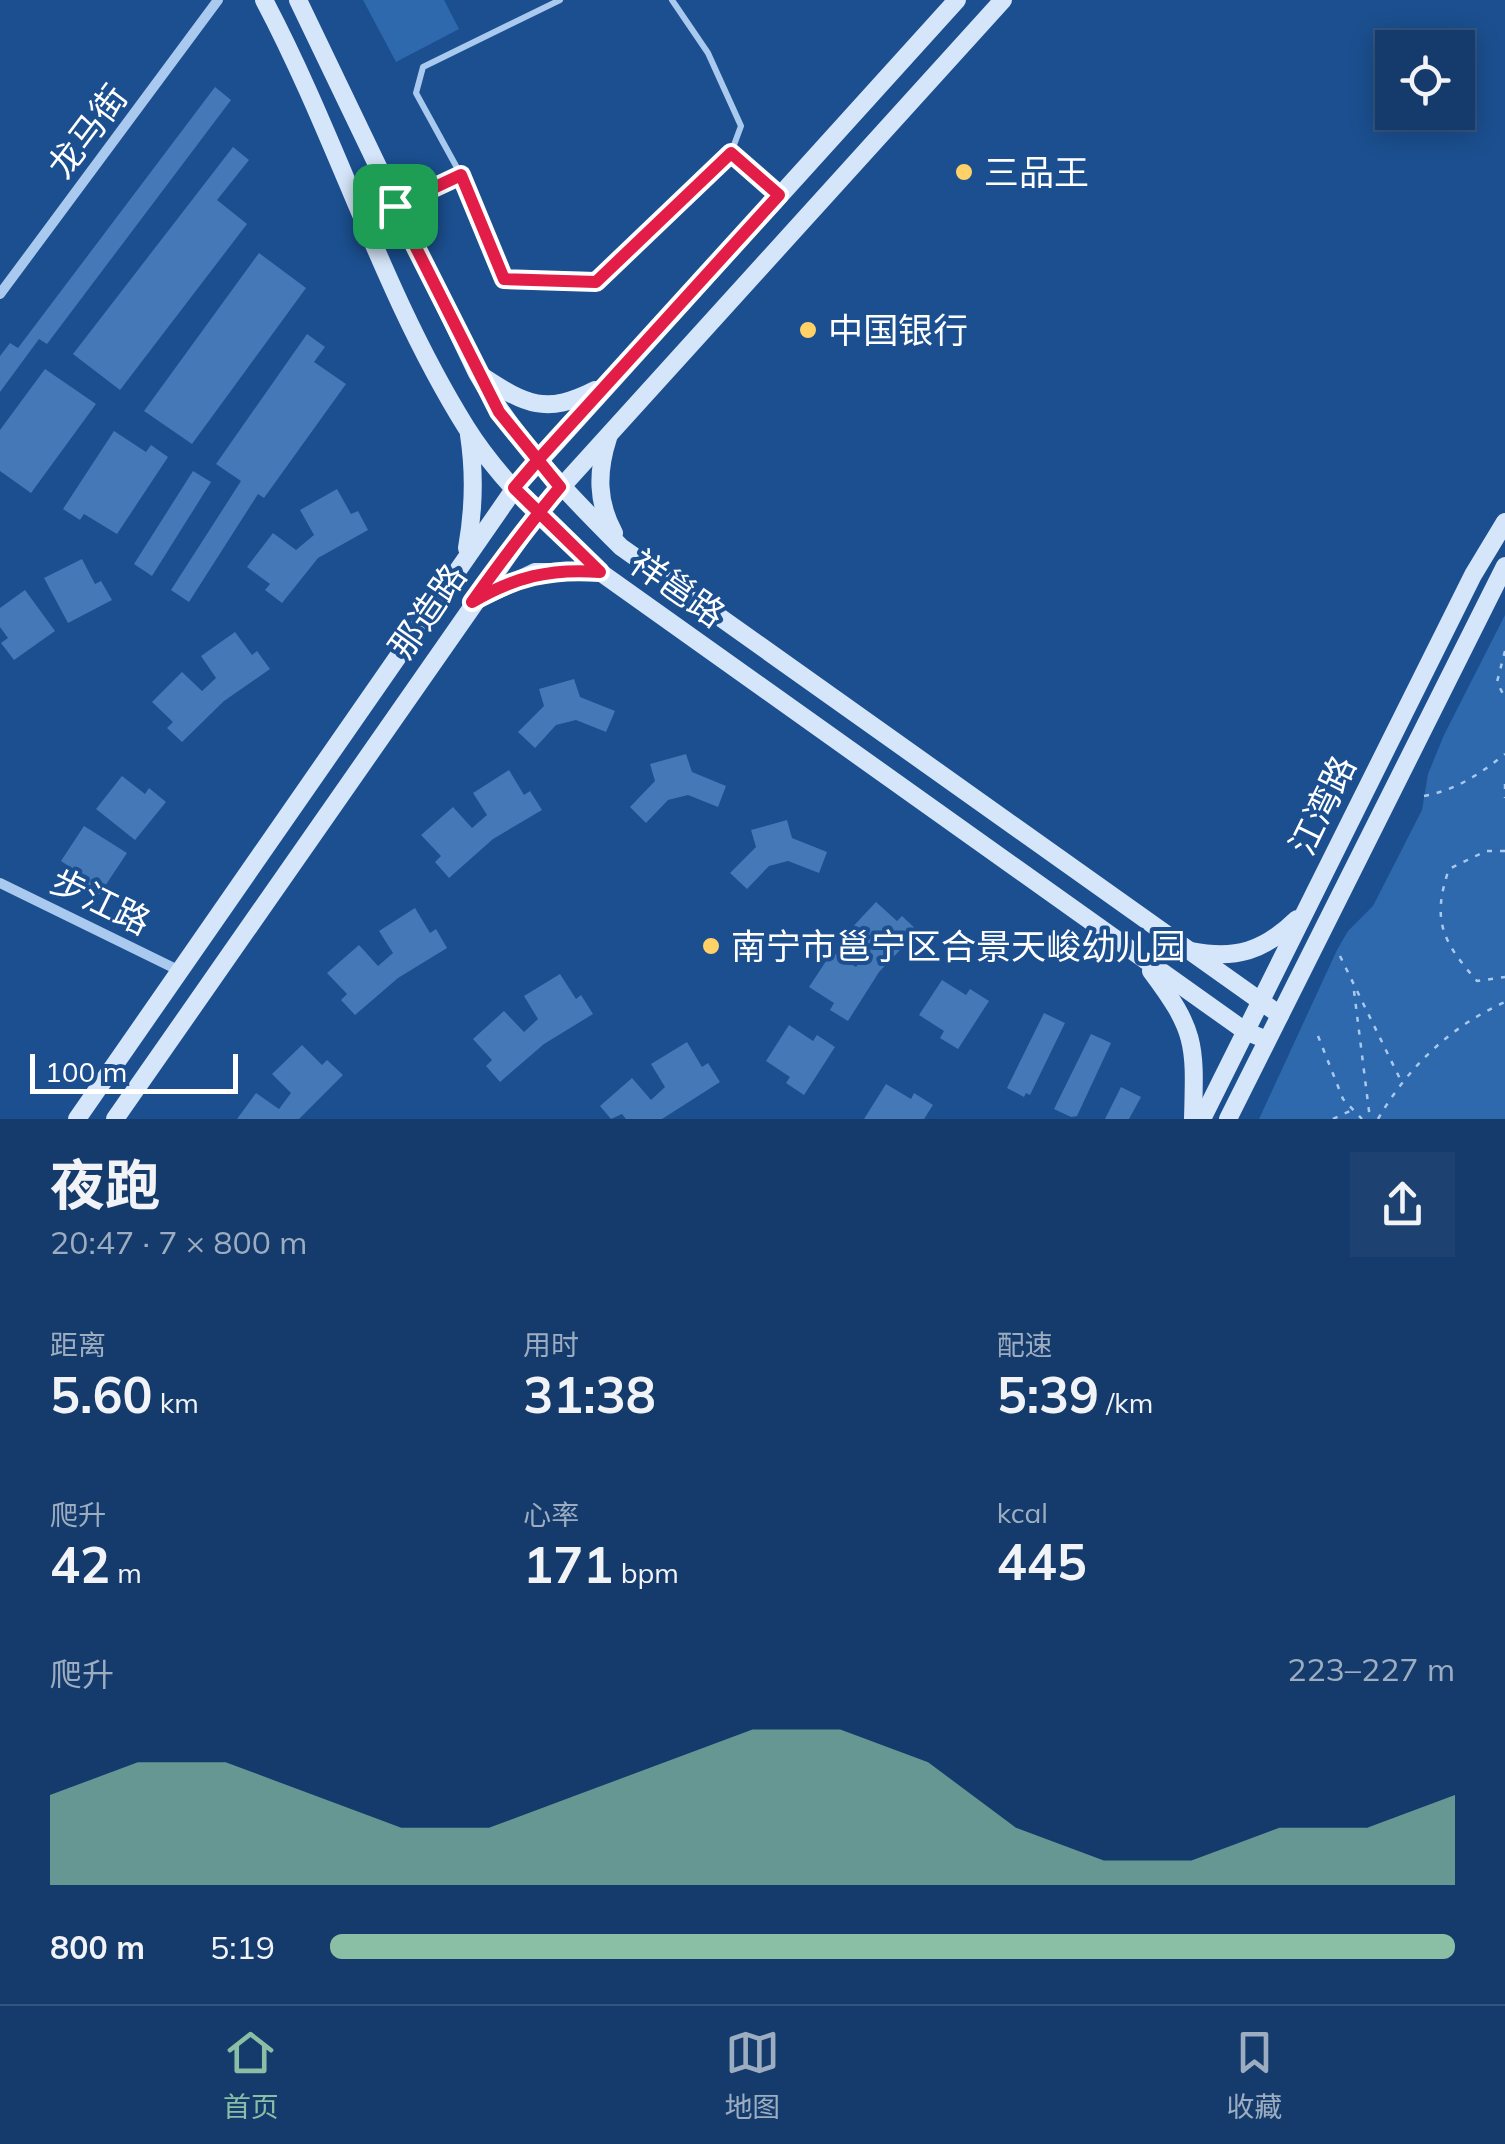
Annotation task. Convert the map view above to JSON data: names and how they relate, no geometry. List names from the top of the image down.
{
  "streets": {
    "street": [
      "龙马街",
      "祥邕路",
      "那造路",
      "江湾路",
      "步江路"
    ]
  },
  "crossings": [
    ["祥邕路", "那造路"],
    ["祥邕路", "江湾路"],
    ["那造路", "步江路"]
  ],
  "places": ["三品王", "中国银行", "南宁市邕宁区合景天峻幼儿园"],
  "scale_bar": "100 m",
  "page": {
    "scale": "100 m",
    "heading": ["夜跑", "20:47 · 7 × 800 m"],
    "stats": [
      ["距离", "5.60 km"],
      ["用时", "31:38"],
      ["配速", "5:39 /km"],
      ["爬升", "42 m"],
      ["心率", "171 bpm"],
      ["kcal", "445"]
    ],
    "chart": ["爬升", "223–227 m"],
    "list": [
      {
        "name": "800 m",
        "note": "5:19"
      }
    ],
    "tabs": ["首页", "地图", "收藏"]
  }
}
